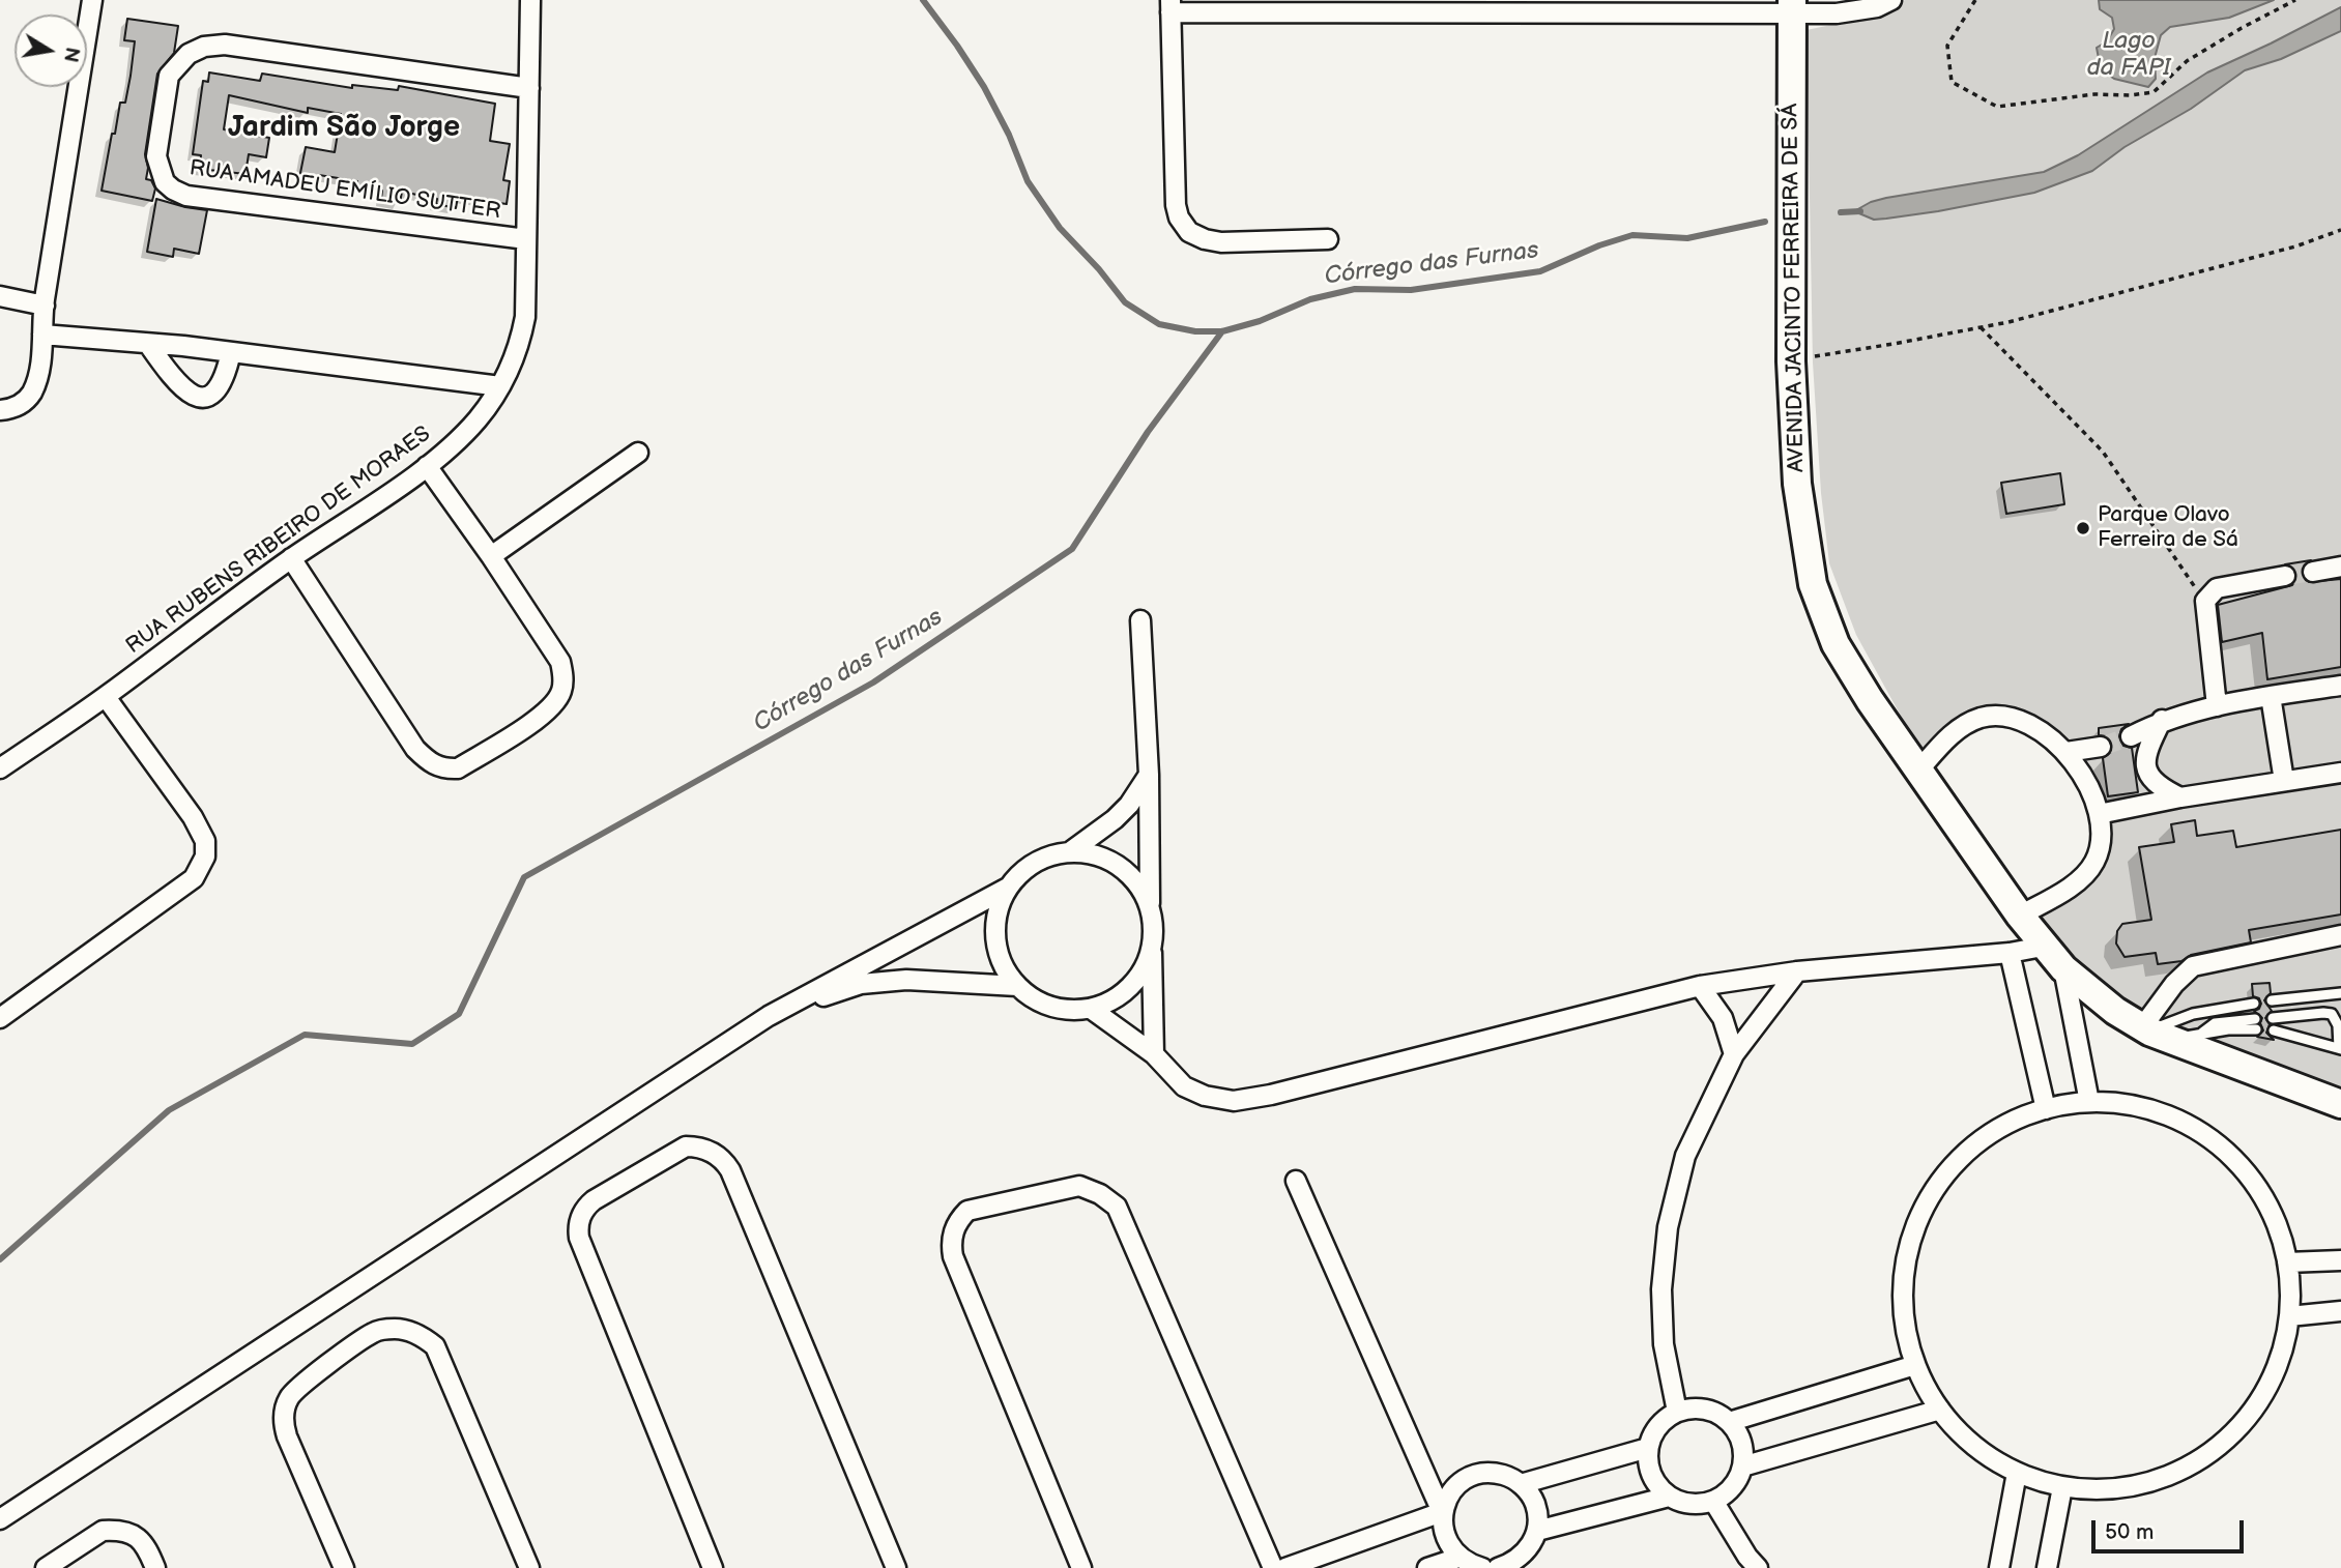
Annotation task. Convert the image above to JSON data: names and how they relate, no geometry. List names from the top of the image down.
{
  "streets": {
    "main road": ["AVENIDA JACINTO FERREIRA DE SÁ"],
    "street": ["RUA AMADEU EMÍLIO SUTTER", "RUA RUBENS RIBEIRO DE MORAES"]
  },
  "crossings": [
    ["RUA AMADEU EMÍLIO SUTTER", "RUA RUBENS RIBEIRO DE MORAES"]
  ],
  "districts": ["Jardim São Jorge"],
  "water": ["Lago da FAPI", "Córrego das Furnas"],
  "places": ["Parque Olavo Ferreira de Sá"],
  "scale_bar": "50 m",
  "north": "right"
}
